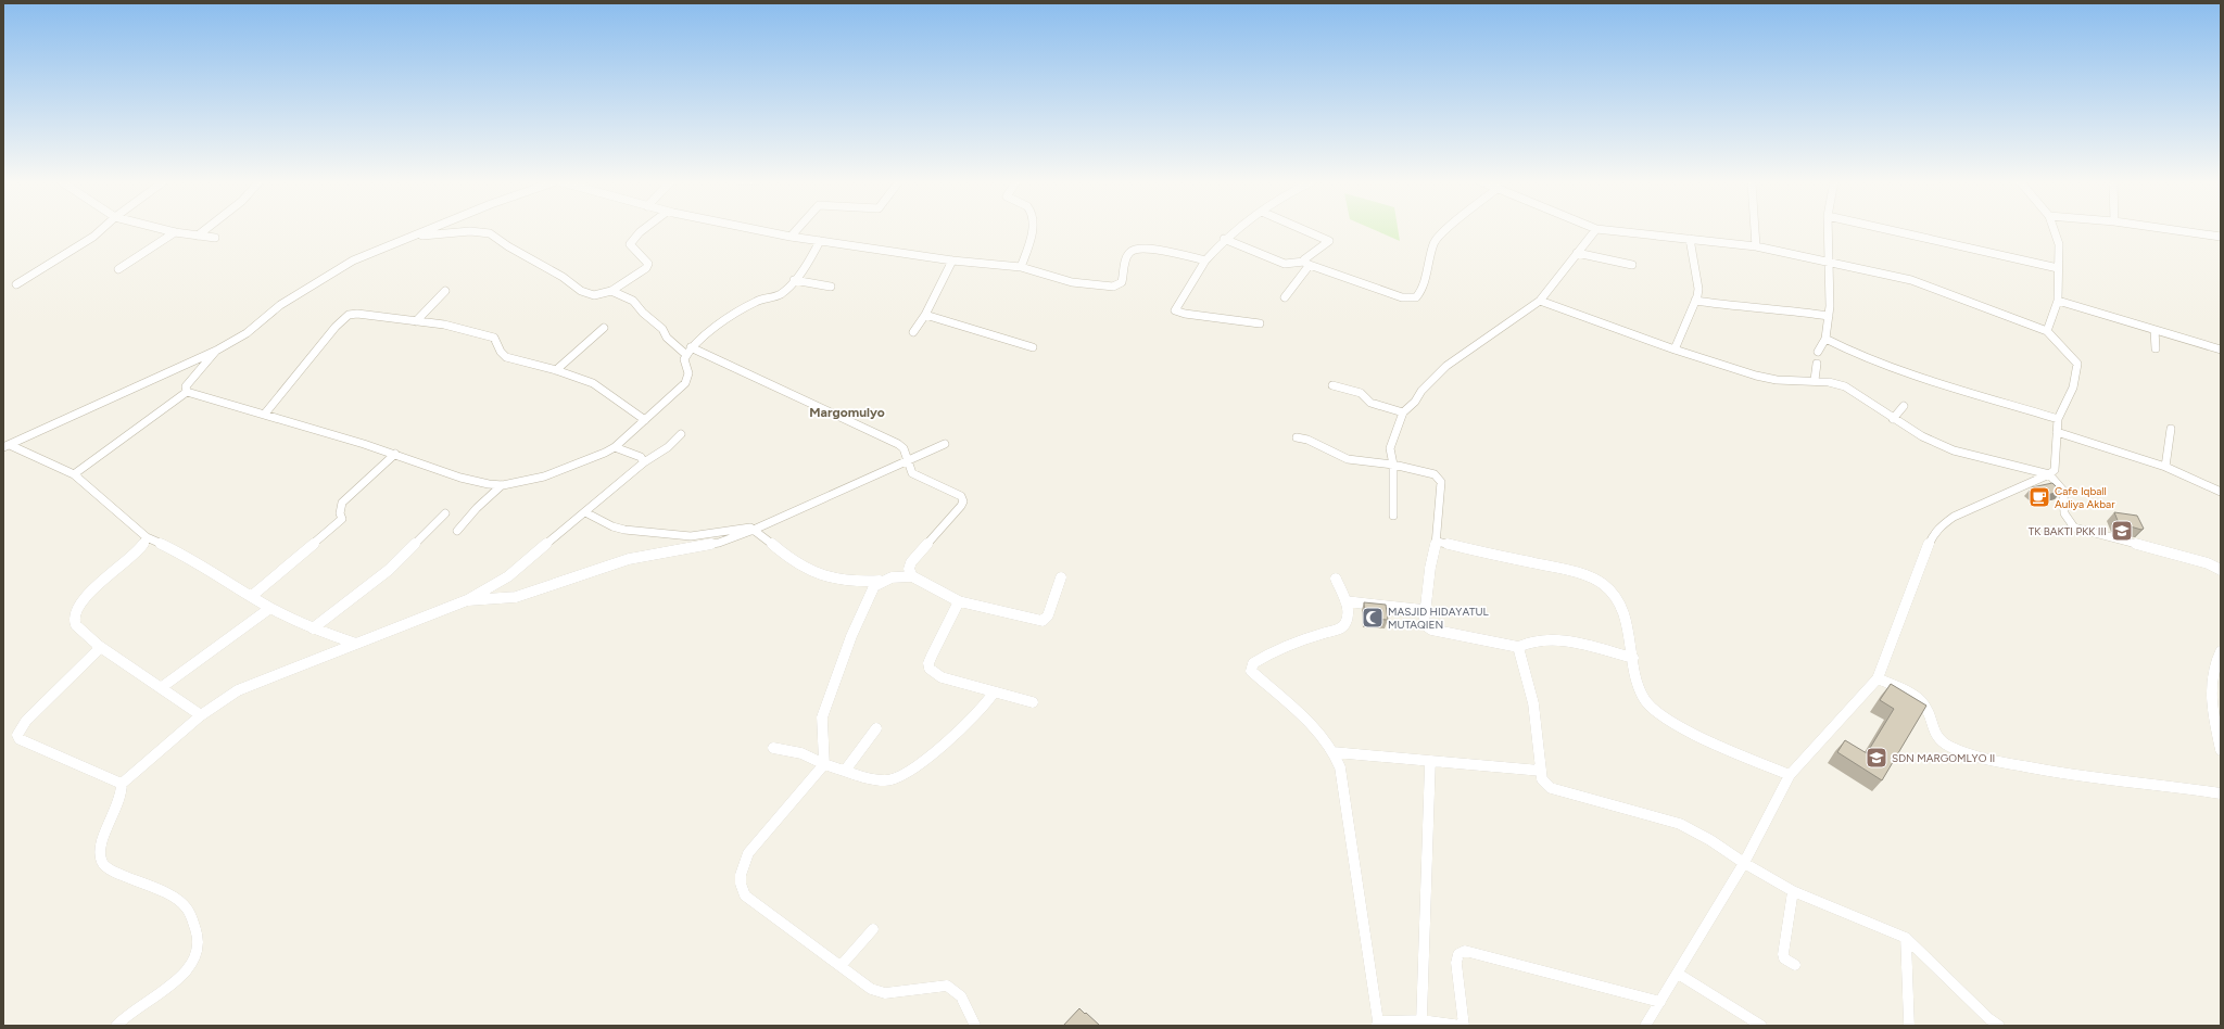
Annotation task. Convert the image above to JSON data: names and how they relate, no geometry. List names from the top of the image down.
{
  "districts": ["Margomulyo"],
  "places": {
    "cafe": ["Cafe Iqball Auliya Akbar"],
    "school or university": ["TK BAKTI PKK III", "SDN MARGOMLYO II"],
    "mosque": ["MASJID HIDAYATUL MUTAQIEN"]
  }
}
